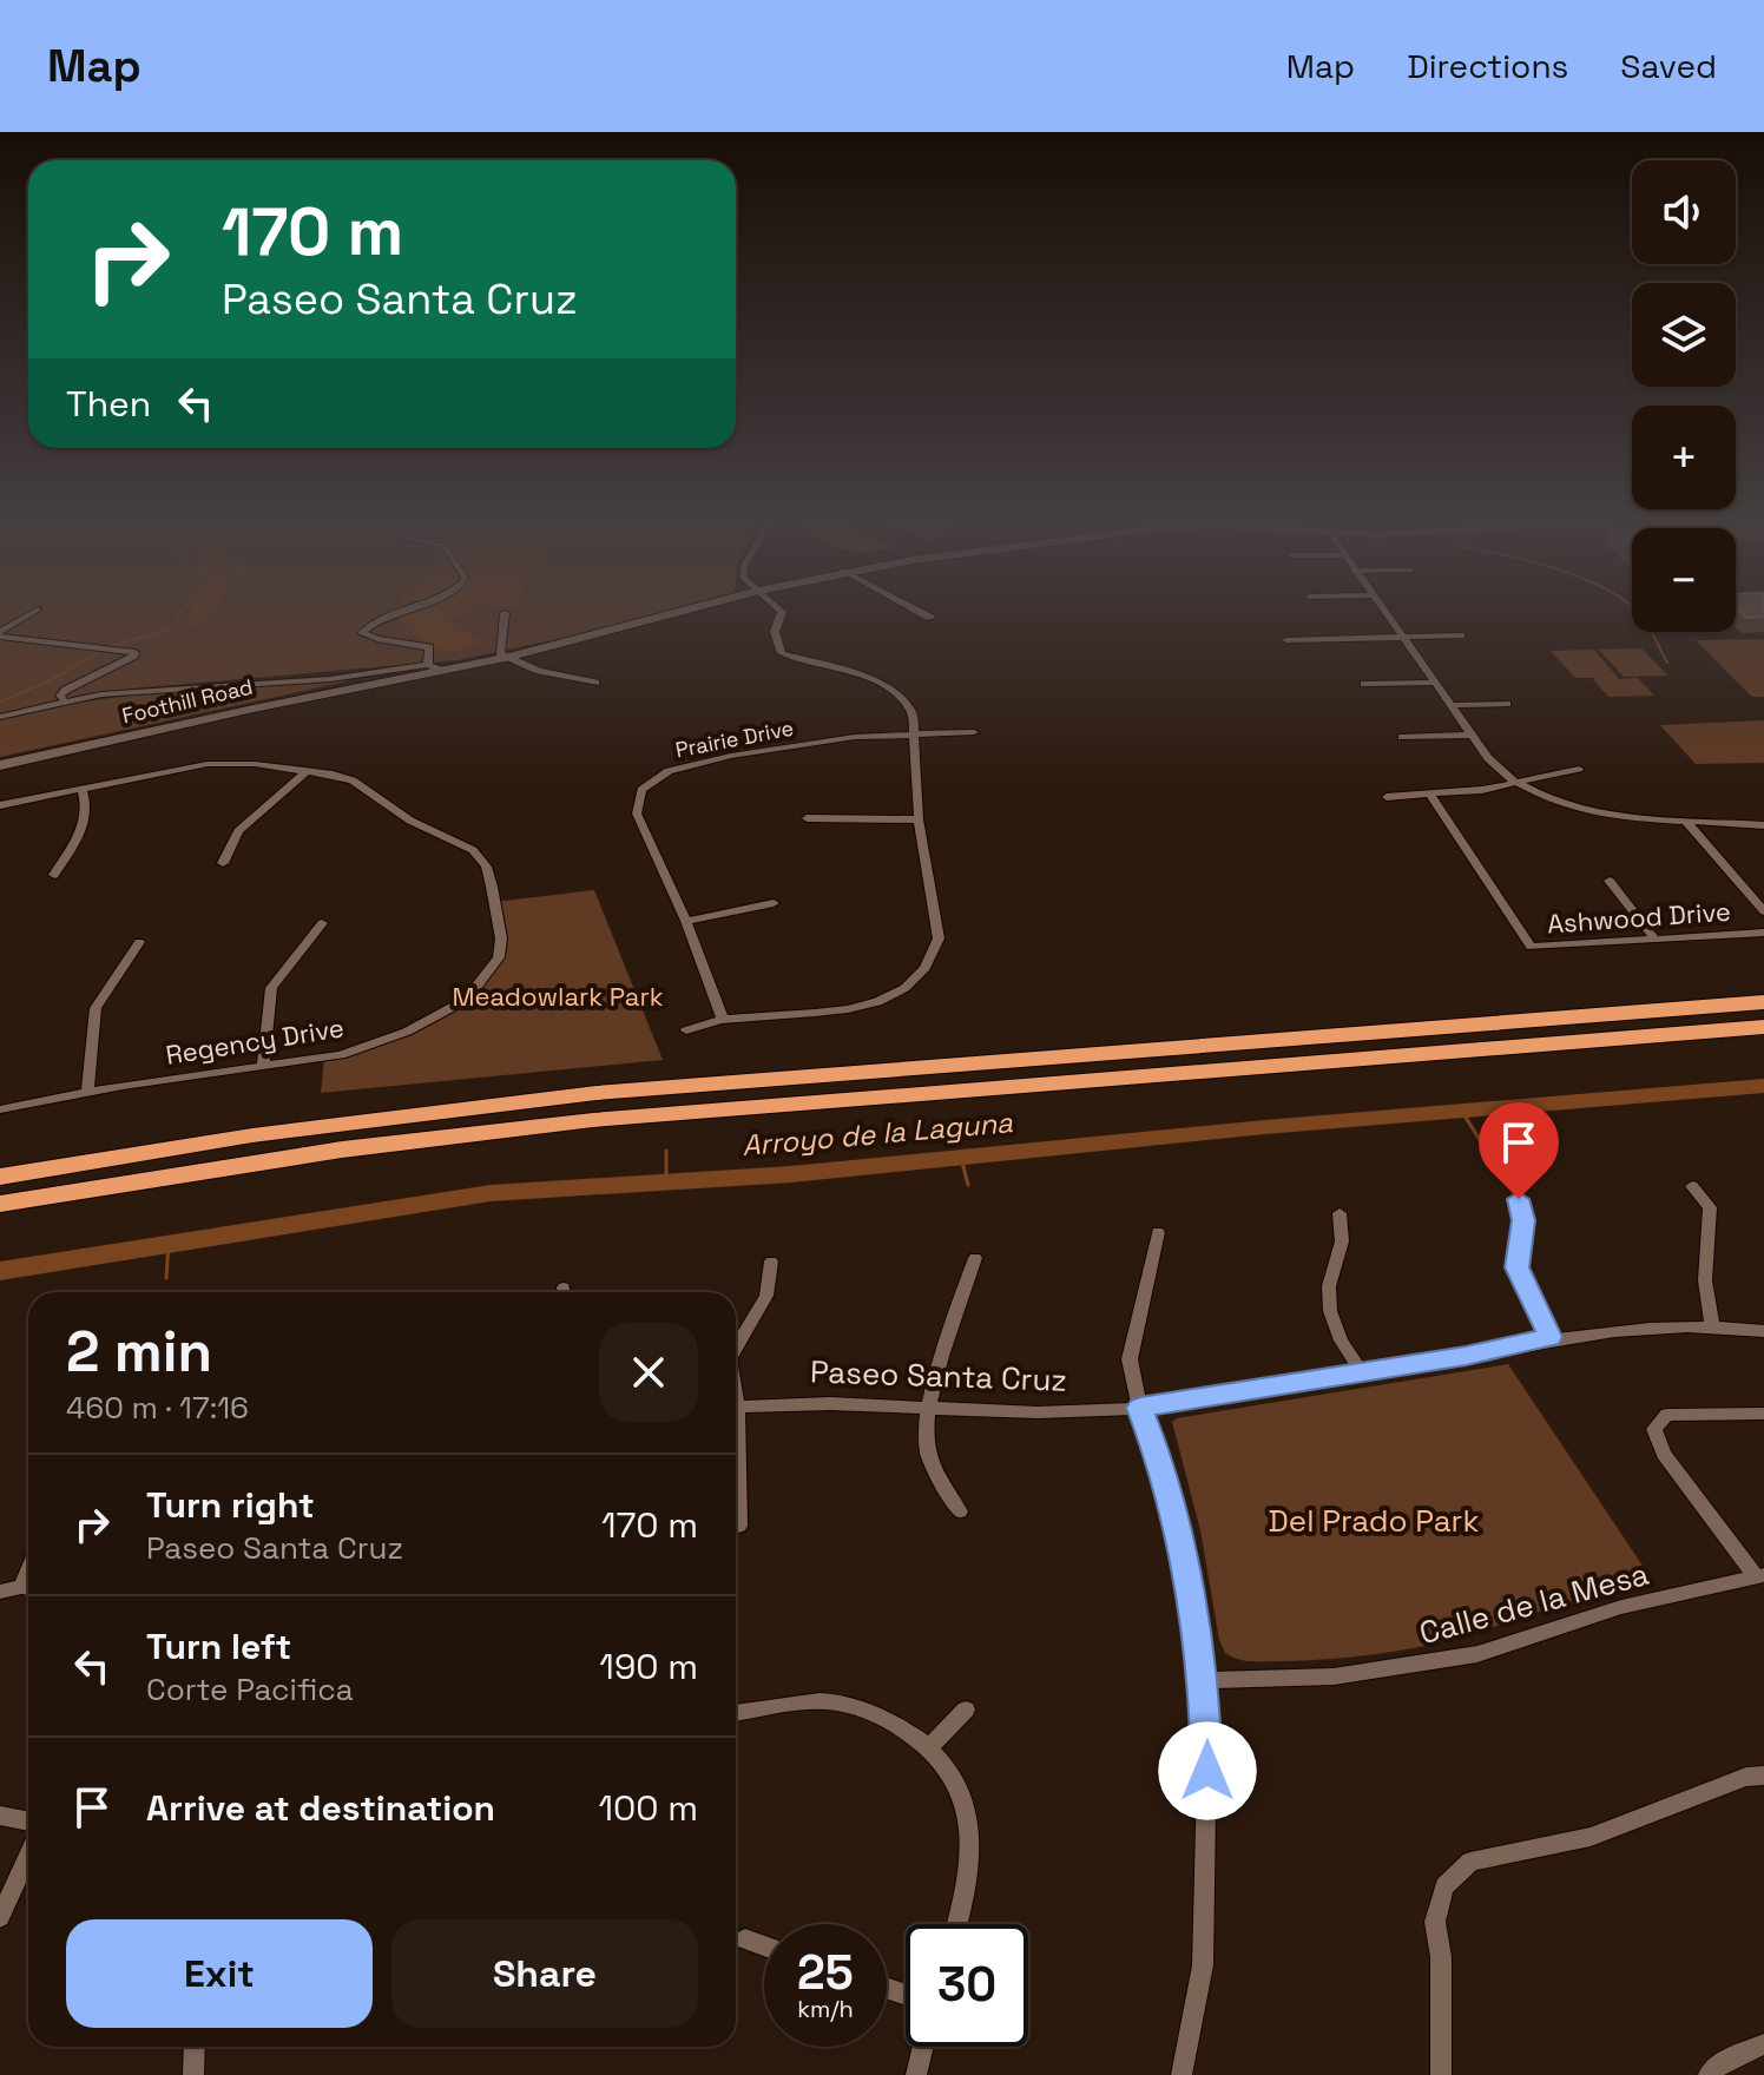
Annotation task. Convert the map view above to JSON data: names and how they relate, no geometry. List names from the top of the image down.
{
  "streets": {
    "main road": ["Foothill Road"],
    "street": [
      "Prairie Drive",
      "Ashwood Drive",
      "Regency Drive",
      "Paseo Santa Cruz",
      "Calle de la Mesa"
    ]
  },
  "water": ["Arroyo de la Laguna"],
  "parks": ["Meadowlark Park", "Del Prado Park"],
  "page": {
    "header": "Map",
    "nav": ["Map", "Directions", "Saved"],
    "map_buttons": ["+", "−"],
    "turn": ["170 m", "Paseo Santa Cruz"],
    "then": "Then",
    "heading": ["2 min", "460 m · 17:16"],
    "list": [
      {
        "name": "Turn right",
        "note": "Paseo Santa Cruz",
        "value": "170 m"
      },
      {
        "name": "Turn left",
        "note": "Corte Pacifica",
        "value": "190 m"
      },
      {
        "name": "Arrive at destination",
        "value": "100 m"
      }
    ],
    "buttons": ["Exit", "Share"],
    "speed": "25 km/h",
    "limit": "30"
  }
}
